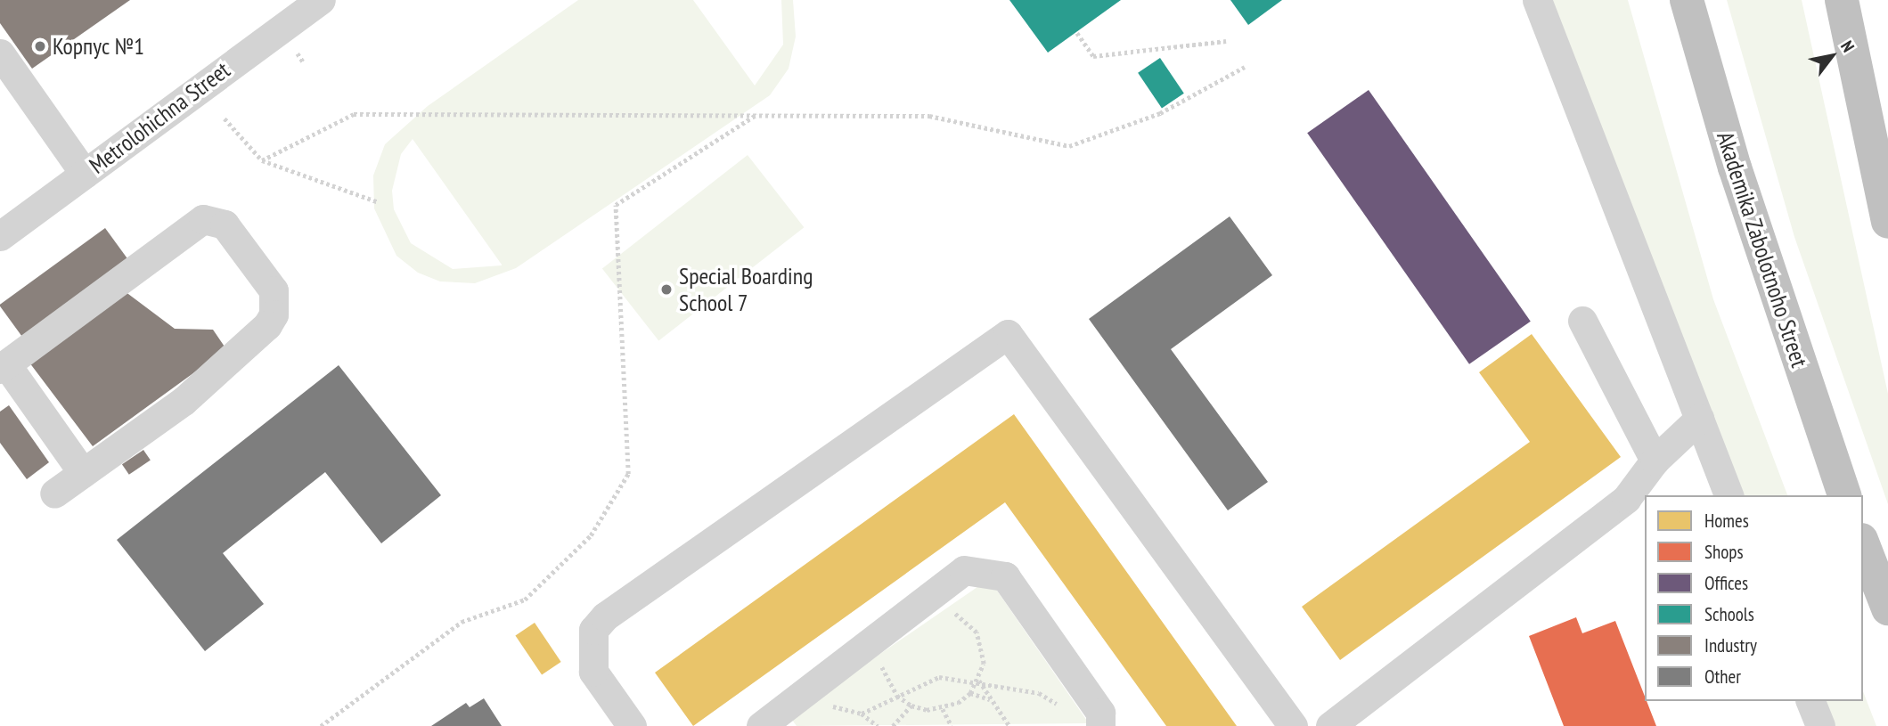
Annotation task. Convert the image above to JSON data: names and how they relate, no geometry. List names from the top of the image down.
{
  "streets": {
    "highway": ["Akademika Zabolotnoho Street"],
    "street": ["Metrolohichna Street"]
  },
  "places": ["Корпус №1", "Special Boarding School 7"],
  "legend": [
    "Homes",
    "Shops",
    "Offices",
    "Schools",
    "Industry",
    "Other"
  ],
  "north": "top right"
}
